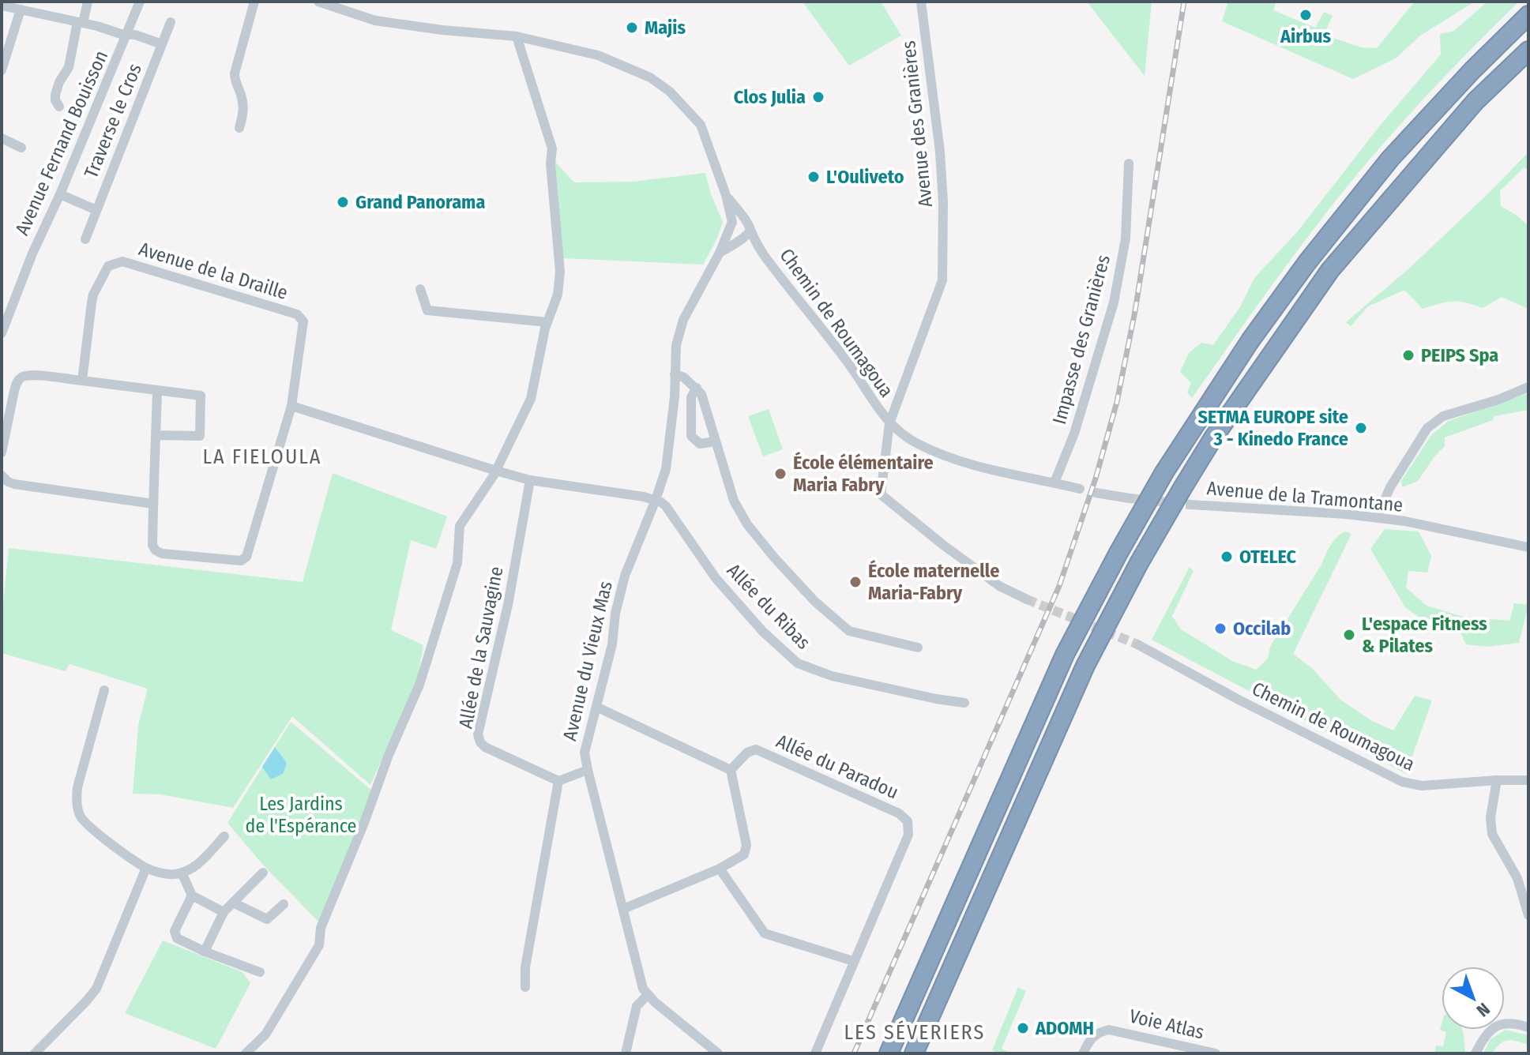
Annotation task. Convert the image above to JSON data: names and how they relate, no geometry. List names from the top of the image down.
{
  "streets": {
    "street": [
      "Traverse le Cros",
      "Avenue des Granières",
      "Avenue Fernand Bouisson",
      "Avenue de la Draille",
      "Chemin de Roumagoua",
      "Impasse des Granières",
      "Avenue de la Tramontane",
      "Allée du Ribas",
      "Allée de la Sauvagine",
      "Avenue du Vieux Mas",
      "Allée du Paradou",
      "Voie Atlas"
    ]
  },
  "crossings": [
    ["Traverse le Cros", "Avenue Fernand Bouisson"],
    ["Avenue des Granières", "Chemin de Roumagoua"],
    ["Chemin de Roumagoua", "Avenue du Vieux Mas"],
    ["Allée du Ribas", "Avenue du Vieux Mas"]
  ],
  "districts": ["LA FIELOULA", "LES SÉVERIERS"],
  "parks": ["Les Jardins de l'Espérance"],
  "places": [
    "Airbus",
    "Majis",
    "Clos Julia",
    "L'Ouliveto",
    "Grand Panorama",
    "PEIPS Spa",
    "SETMA EUROPE site 3 - Kinedo France",
    "École élémentaire Maria Fabry",
    "OTELEC",
    "École maternelle Maria-Fabry",
    "Occilab",
    "L'espace Fitness & Pilates",
    "ADOMH"
  ],
  "north": "bottom right"
}
